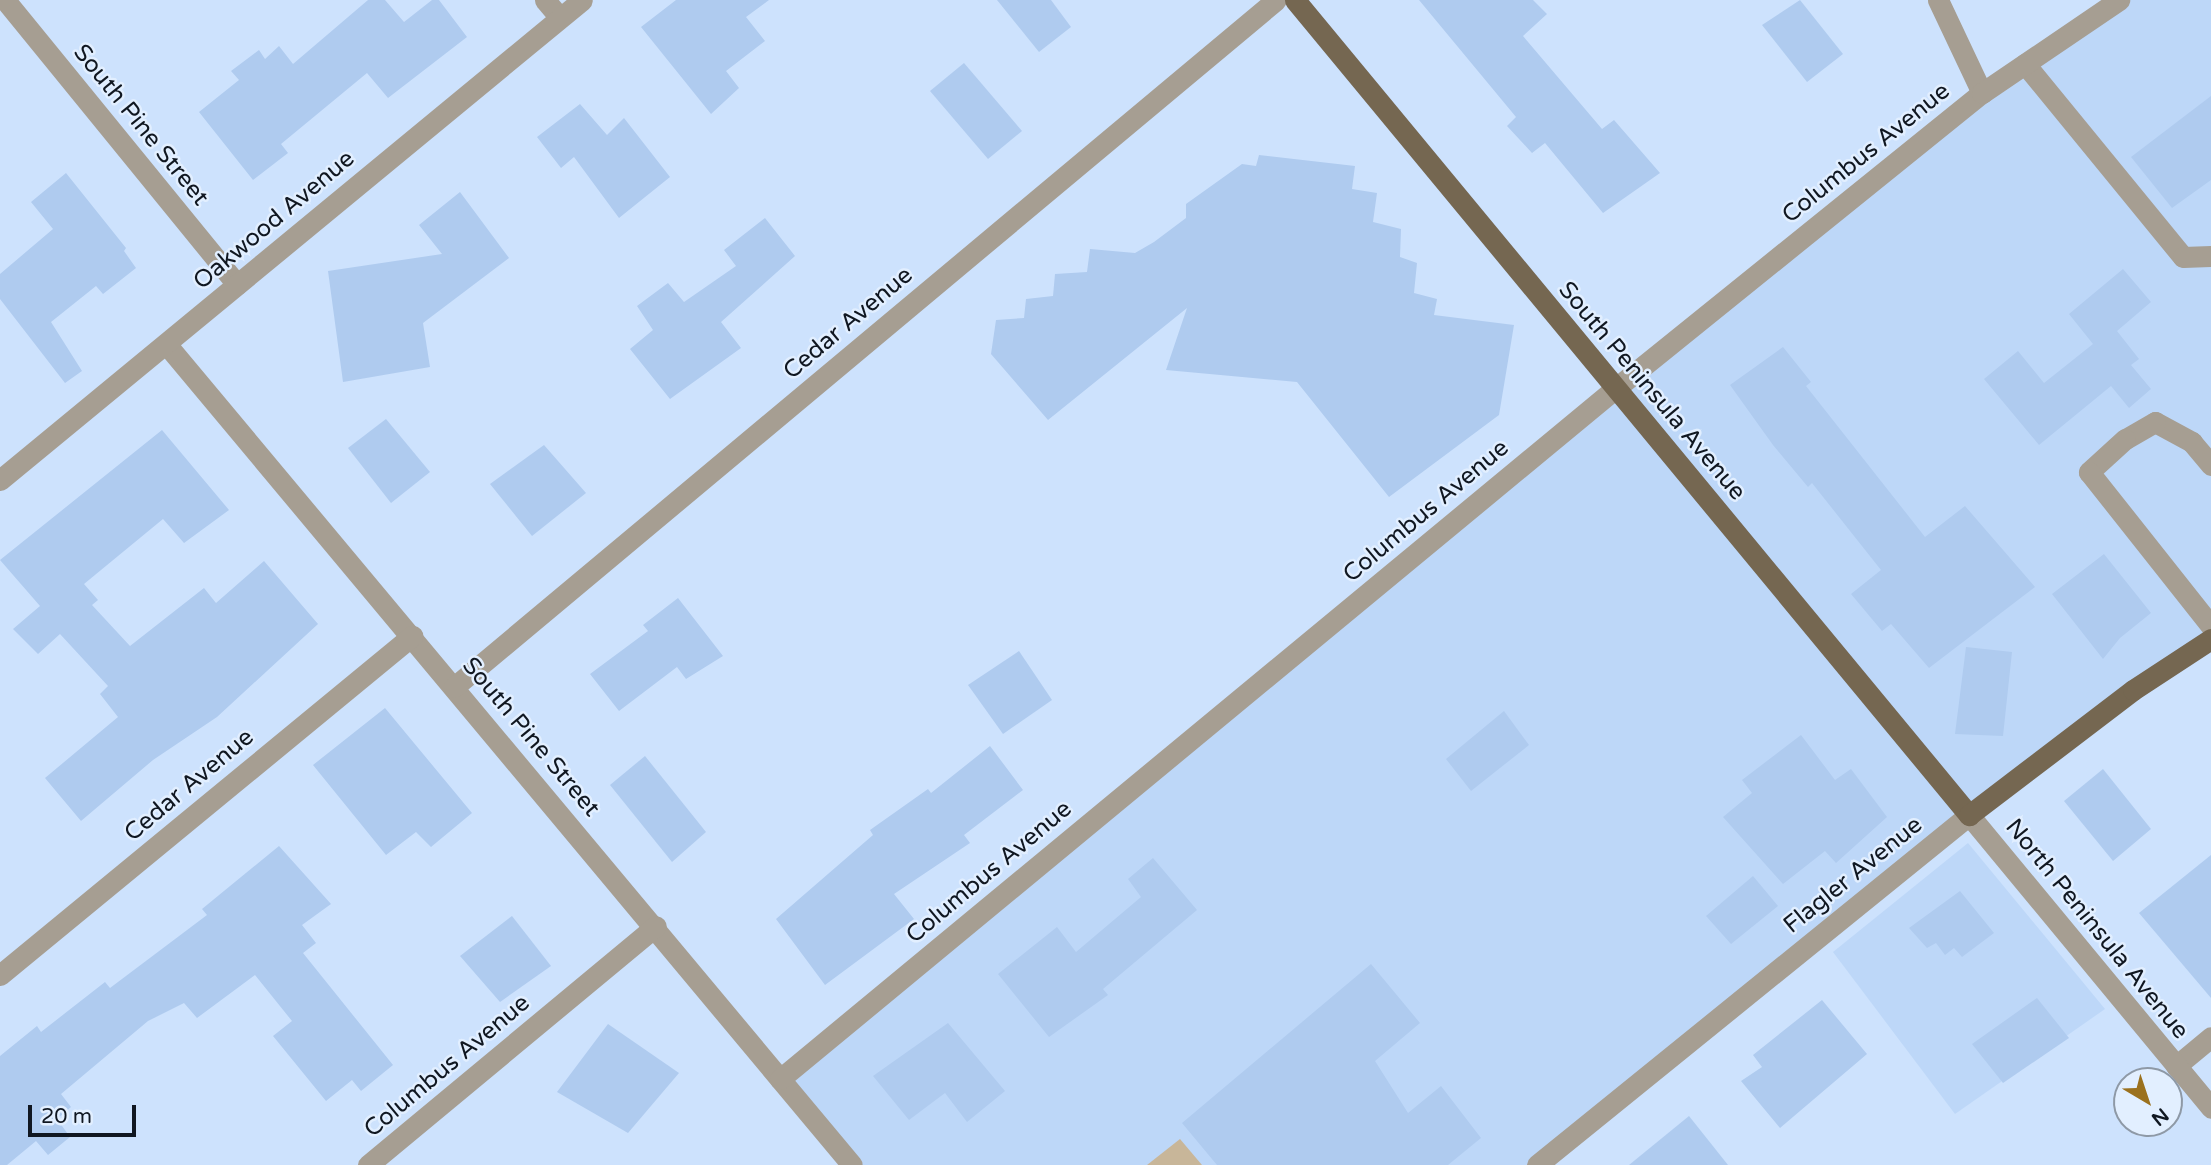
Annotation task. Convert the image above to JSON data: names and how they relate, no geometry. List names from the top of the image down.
{
  "streets": {
    "main road": ["South Peninsula Avenue", "Flagler Avenue"],
    "street": [
      "South Pine Street",
      "Columbus Avenue",
      "Oakwood Avenue",
      "Cedar Avenue",
      "North Peninsula Avenue"
    ]
  },
  "crossings": [
    ["South Pine Street", "Columbus Avenue"],
    ["South Pine Street", "Oakwood Avenue"],
    ["South Pine Street", "Cedar Avenue"],
    ["Columbus Avenue", "South Peninsula Avenue"],
    ["South Peninsula Avenue", "Flagler Avenue"],
    ["South Peninsula Avenue", "North Peninsula Avenue"],
    ["Flagler Avenue", "North Peninsula Avenue"]
  ],
  "scale_bar": "20 m",
  "north": "bottom right"
}
